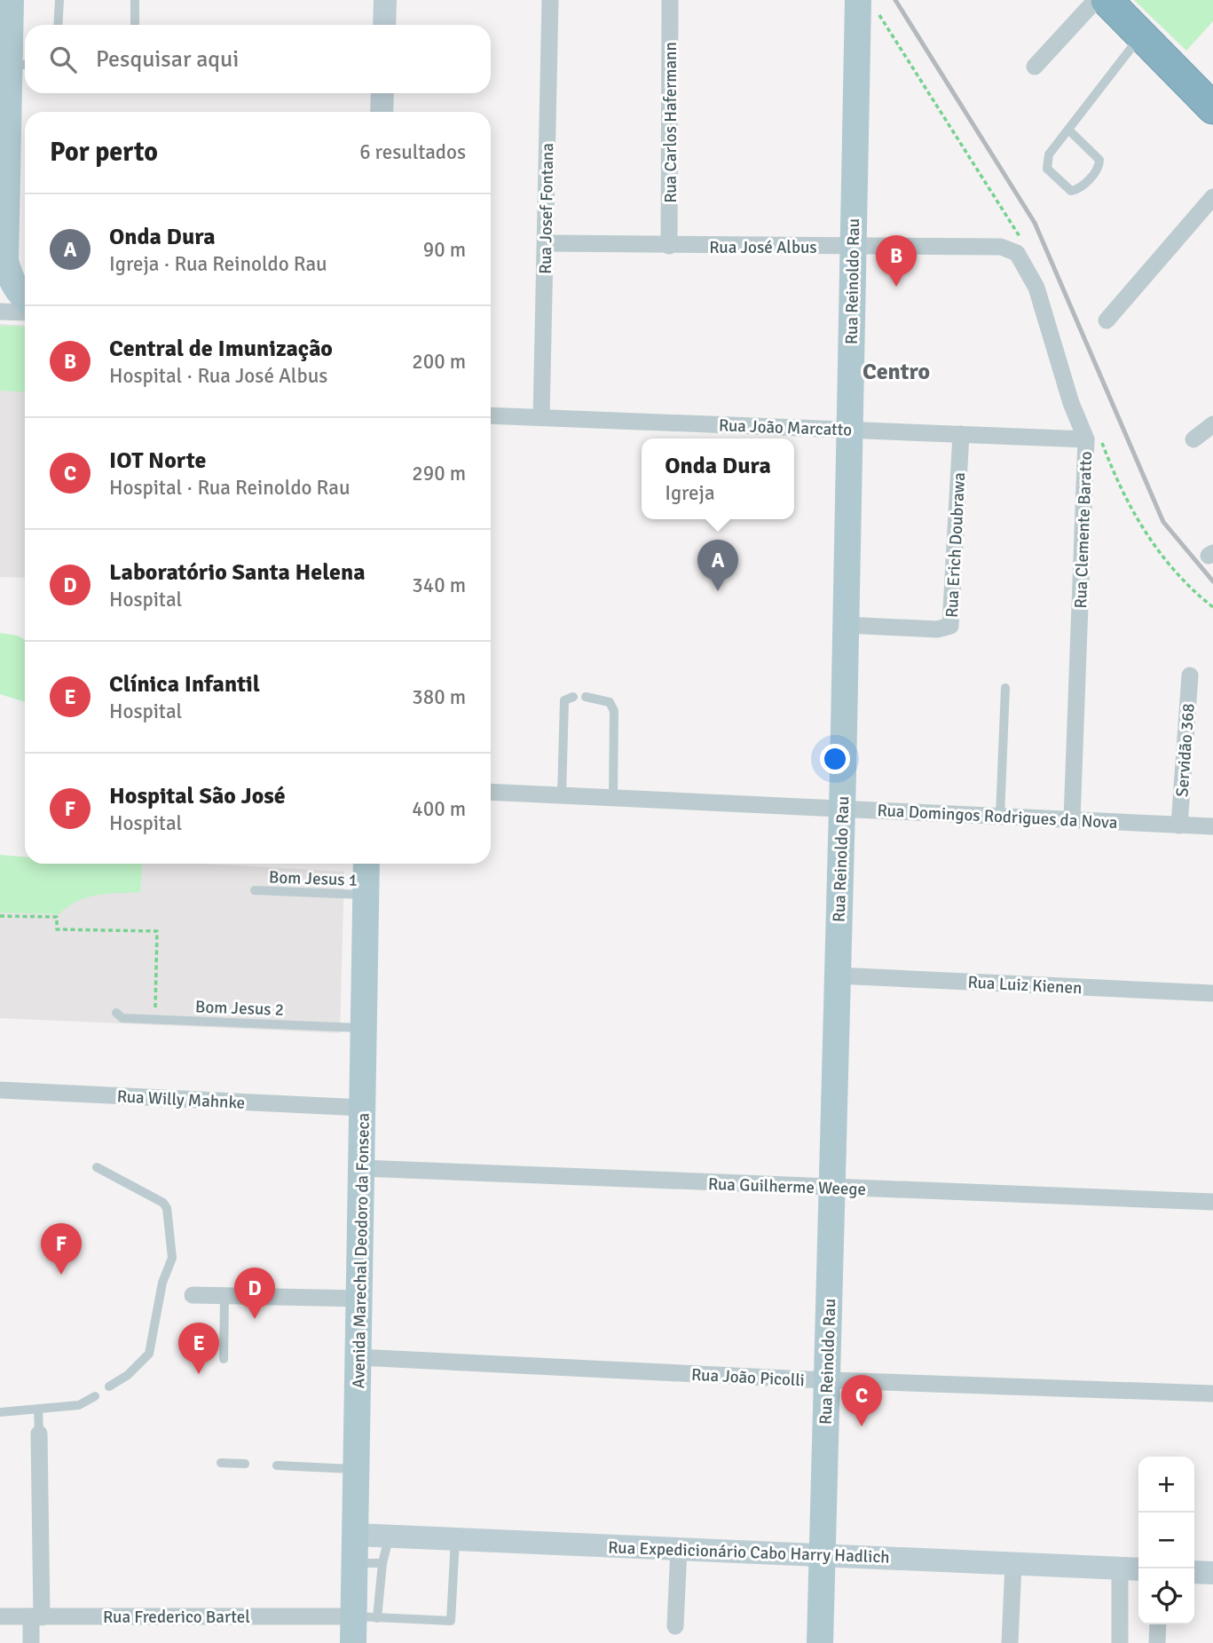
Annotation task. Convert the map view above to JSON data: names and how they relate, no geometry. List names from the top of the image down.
{
  "streets": {
    "main road": ["Rua Reinoldo Rau", "Avenida Marechal Deodoro da Fonseca"],
    "street": [
      "Rua Carlos Hafermann",
      "Rua Josef Fontana",
      "Rua José Albus",
      "Rua João Marcatto",
      "Rua Clemente Baratto",
      "Rua Erich Doubrawa",
      "Servidão 368",
      "Rua Domingos Rodrigues da Nova",
      "Rua Luiz Kienen",
      "Rua Willy Mahnke",
      "Rua Guilherme Weege",
      "Rua João Picolli",
      "Rua Expedicionário Cabo Harry Hadlich",
      "Rua Frederico Bartel"
    ],
    "lane": ["Bom Jesus 1", "Bom Jesus 2"]
  },
  "crossings": [
    ["Rua Carlos Hafermann", "Rua José Albus"],
    ["Rua Josef Fontana", "Rua José Albus"],
    ["Rua Josef Fontana", "Rua João Marcatto"],
    ["Rua José Albus", "Rua Reinoldo Rau"],
    ["Rua José Albus", "Rua Clemente Baratto"],
    ["Rua Reinoldo Rau", "Rua João Marcatto"],
    ["Rua Reinoldo Rau", "Rua Erich Doubrawa"],
    ["Rua Reinoldo Rau", "Rua Domingos Rodrigues da Nova"],
    ["Rua Reinoldo Rau", "Rua Luiz Kienen"],
    ["Rua Reinoldo Rau", "Rua Guilherme Weege"],
    ["Rua Reinoldo Rau", "Rua João Picolli"],
    ["Rua Reinoldo Rau", "Rua Expedicionário Cabo Harry Hadlich"],
    ["Rua João Marcatto", "Rua Clemente Baratto"],
    ["Rua João Marcatto", "Rua Erich Doubrawa"],
    ["Rua Clemente Baratto", "Rua Domingos Rodrigues da Nova"],
    ["Servidão 368", "Rua Domingos Rodrigues da Nova"],
    ["Bom Jesus 1", "Avenida Marechal Deodoro da Fonseca"],
    ["Bom Jesus 2", "Avenida Marechal Deodoro da Fonseca"],
    ["Rua Willy Mahnke", "Avenida Marechal Deodoro da Fonseca"],
    ["Rua Guilherme Weege", "Avenida Marechal Deodoro da Fonseca"],
    ["Avenida Marechal Deodoro da Fonseca", "Rua João Picolli"],
    ["Avenida Marechal Deodoro da Fonseca", "Rua Expedicionário Cabo Harry Hadlich"],
    ["Avenida Marechal Deodoro da Fonseca", "Rua Frederico Bartel"]
  ],
  "districts": ["Centro"],
  "page": {
    "search": "Pesquisar aqui",
    "heading": ["Por perto", "6 resultados"],
    "list": [
      {
        "mark": "A",
        "name": "Onda Dura",
        "note": "Igreja · Rua Reinoldo Rau",
        "value": "90 m"
      },
      {
        "mark": "B",
        "name": "Central de Imunização",
        "note": "Hospital · Rua José Albus",
        "value": "200 m"
      },
      {
        "mark": "C",
        "name": "IOT Norte",
        "note": "Hospital · Rua Reinoldo Rau",
        "value": "290 m"
      },
      {
        "mark": "D",
        "name": "Laboratório Santa Helena",
        "note": "Hospital",
        "value": "340 m"
      },
      {
        "mark": "E",
        "name": "Clínica Infantil",
        "note": "Hospital",
        "value": "380 m"
      },
      {
        "mark": "F",
        "name": "Hospital São José",
        "note": "Hospital",
        "value": "400 m"
      }
    ],
    "pins": [
      "B",
      "A",
      "F",
      "D",
      "E",
      "C"
    ],
    "popup": ["Onda Dura", "Igreja"],
    "map_buttons": ["+", "−"]
  }
}
